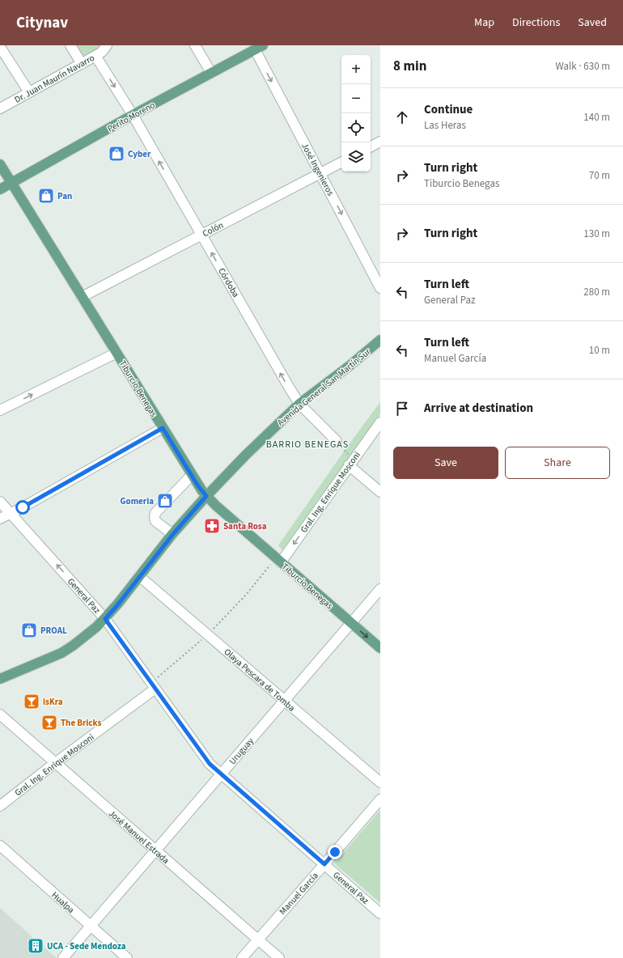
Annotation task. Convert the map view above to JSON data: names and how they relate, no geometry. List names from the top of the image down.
{
  "streets": {
    "main road": ["Perito Moreno", "Avenida General San Martín Sur", "Tiburcio Benegas"],
    "street": [
      "Dr. Juan Maurín Navarro",
      "José Ingenieros",
      "Colón",
      "Córdoba",
      "Gral. Ing. Enrique Mosconi",
      "General Paz",
      "Olaya Pescara de Tomba",
      "Uruguay",
      "José Manuel Estrada",
      "Manuel García",
      "Hualpa"
    ]
  },
  "crossings": [
    ["Dr. Juan Maurín Navarro", "Córdoba"],
    ["Perito Moreno", "José Ingenieros"],
    ["Perito Moreno", "Córdoba"],
    ["Perito Moreno", "Tiburcio Benegas"],
    ["José Ingenieros", "Colón"],
    ["Colón", "Córdoba"],
    ["Colón", "Tiburcio Benegas"],
    ["Córdoba", "Avenida General San Martín Sur"],
    ["Avenida General San Martín Sur", "Tiburcio Benegas"],
    ["Avenida General San Martín Sur", "General Paz"],
    ["Avenida General San Martín Sur", "Olaya Pescara de Tomba"],
    ["Tiburcio Benegas", "Gral. Ing. Enrique Mosconi"],
    ["Tiburcio Benegas", "Uruguay"],
    ["Gral. Ing. Enrique Mosconi", "General Paz"],
    ["Gral. Ing. Enrique Mosconi", "José Manuel Estrada"],
    ["General Paz", "Uruguay"],
    ["General Paz", "Manuel García"],
    ["Olaya Pescara de Tomba", "Uruguay"],
    ["Uruguay", "José Manuel Estrada"],
    ["Uruguay", "Hualpa"],
    ["José Manuel Estrada", "Manuel García"]
  ],
  "one_way": ["José Ingenieros"],
  "districts": ["BARRIO BENEGAS"],
  "places": {
    "shop": [
      "Cyber",
      "Pan",
      "Gomeria",
      "PROAL"
    ],
    "pharmacy": ["Santa Rosa"],
    "bar": ["isKra", "The Bricks"],
    "building": ["UCA - Sede Mendoza"]
  },
  "page": {
    "header": "Citynav",
    "nav": ["Map", "Directions", "Saved"],
    "heading": ["8 min", "Walk · 630 m"],
    "map_buttons": ["+", "−"],
    "list": [
      ["Continue", "Las Heras", "140 m"],
      ["Turn right", "Tiburcio Benegas", "70 m"],
      ["Turn right", "130 m"],
      ["Turn left", "General Paz", "280 m"],
      ["Turn left", "Manuel García", "10 m"],
      "Arrive at destination"
    ],
    "buttons": ["Save", "Share"]
  }
}
